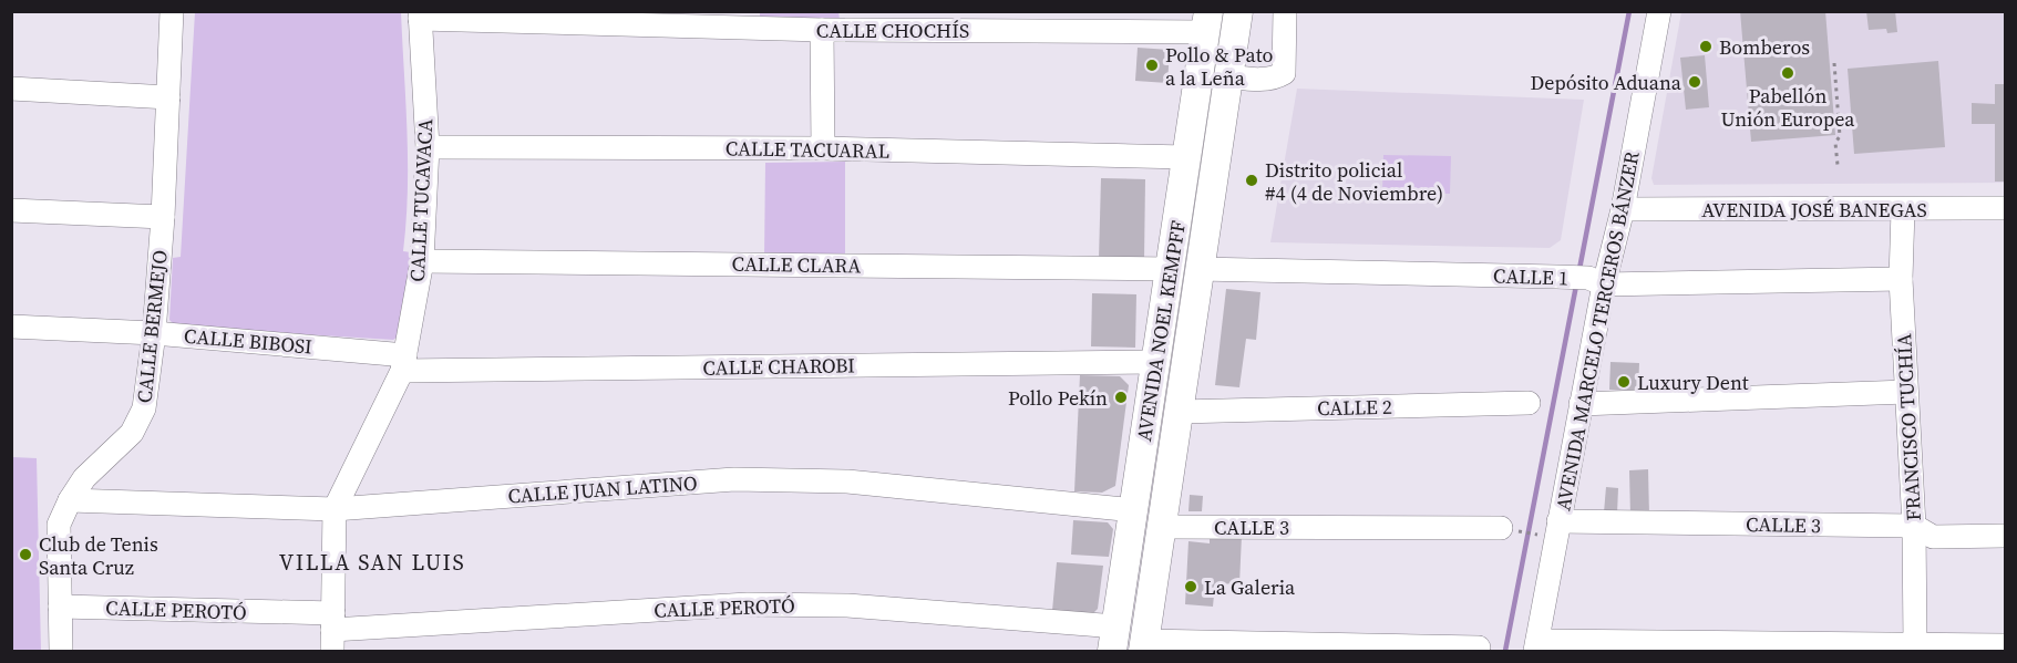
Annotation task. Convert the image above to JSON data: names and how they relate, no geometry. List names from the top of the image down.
{
  "streets": {
    "main road": ["AVENIDA NOEL KEMPFF"],
    "street": [
      "CALLE CHOCHÍS",
      "CALLE TACUARAL",
      "CALLE TUCAVACA",
      "AVENIDA JOSÉ BANEGAS",
      "CALLE CLARA",
      "CALLE 1",
      "CALLE BERMEJO",
      "AVENIDA MARCELO TERCEROS BÁNZER",
      "CALLE BIBOSI",
      "CALLE CHAROBI",
      "CALLE 2",
      "FRANCISCO TUCHÍA",
      "CALLE JUAN LATINO",
      "CALLE 3",
      "CALLE PEROTÓ"
    ]
  },
  "crossings": [
    ["CALLE CHOCHÍS", "CALLE TUCAVACA"],
    ["CALLE CHOCHÍS", "AVENIDA NOEL KEMPFF"],
    ["CALLE TACUARAL", "CALLE TUCAVACA"],
    ["CALLE TACUARAL", "AVENIDA NOEL KEMPFF"],
    ["CALLE TUCAVACA", "CALLE CLARA"],
    ["CALLE TUCAVACA", "CALLE BIBOSI"],
    ["CALLE TUCAVACA", "CALLE CHAROBI"],
    ["CALLE TUCAVACA", "CALLE JUAN LATINO"],
    ["CALLE TUCAVACA", "CALLE PEROTÓ"],
    ["AVENIDA JOSÉ BANEGAS", "AVENIDA MARCELO TERCEROS BÁNZER"],
    ["AVENIDA JOSÉ BANEGAS", "FRANCISCO TUCHÍA"],
    ["CALLE CLARA", "AVENIDA NOEL KEMPFF"],
    ["CALLE 1", "AVENIDA NOEL KEMPFF"],
    ["CALLE 1", "AVENIDA MARCELO TERCEROS BÁNZER"],
    ["CALLE 1", "FRANCISCO TUCHÍA"],
    ["CALLE BERMEJO", "CALLE BIBOSI"],
    ["CALLE BERMEJO", "CALLE JUAN LATINO"],
    ["CALLE BERMEJO", "CALLE PEROTÓ"],
    ["AVENIDA NOEL KEMPFF", "CALLE CHAROBI"],
    ["AVENIDA NOEL KEMPFF", "CALLE 2"],
    ["AVENIDA NOEL KEMPFF", "CALLE JUAN LATINO"],
    ["AVENIDA NOEL KEMPFF", "CALLE 3"],
    ["AVENIDA NOEL KEMPFF", "CALLE PEROTÓ"],
    ["AVENIDA MARCELO TERCEROS BÁNZER", "CALLE 3"],
    ["CALLE BIBOSI", "CALLE CHAROBI"],
    ["FRANCISCO TUCHÍA", "CALLE 3"]
  ],
  "districts": ["VILLA SAN LUIS"],
  "places": [
    "Bomberos",
    "Pollo & Pato a la Leña",
    "Pabellón Unión Europea",
    "Depósito Aduana",
    "Distrito policial #4 (4 de Noviembre)",
    "Luxury Dent",
    "Pollo Pekín",
    "Club de Tenis Santa Cruz",
    "La Galeria"
  ]
}
